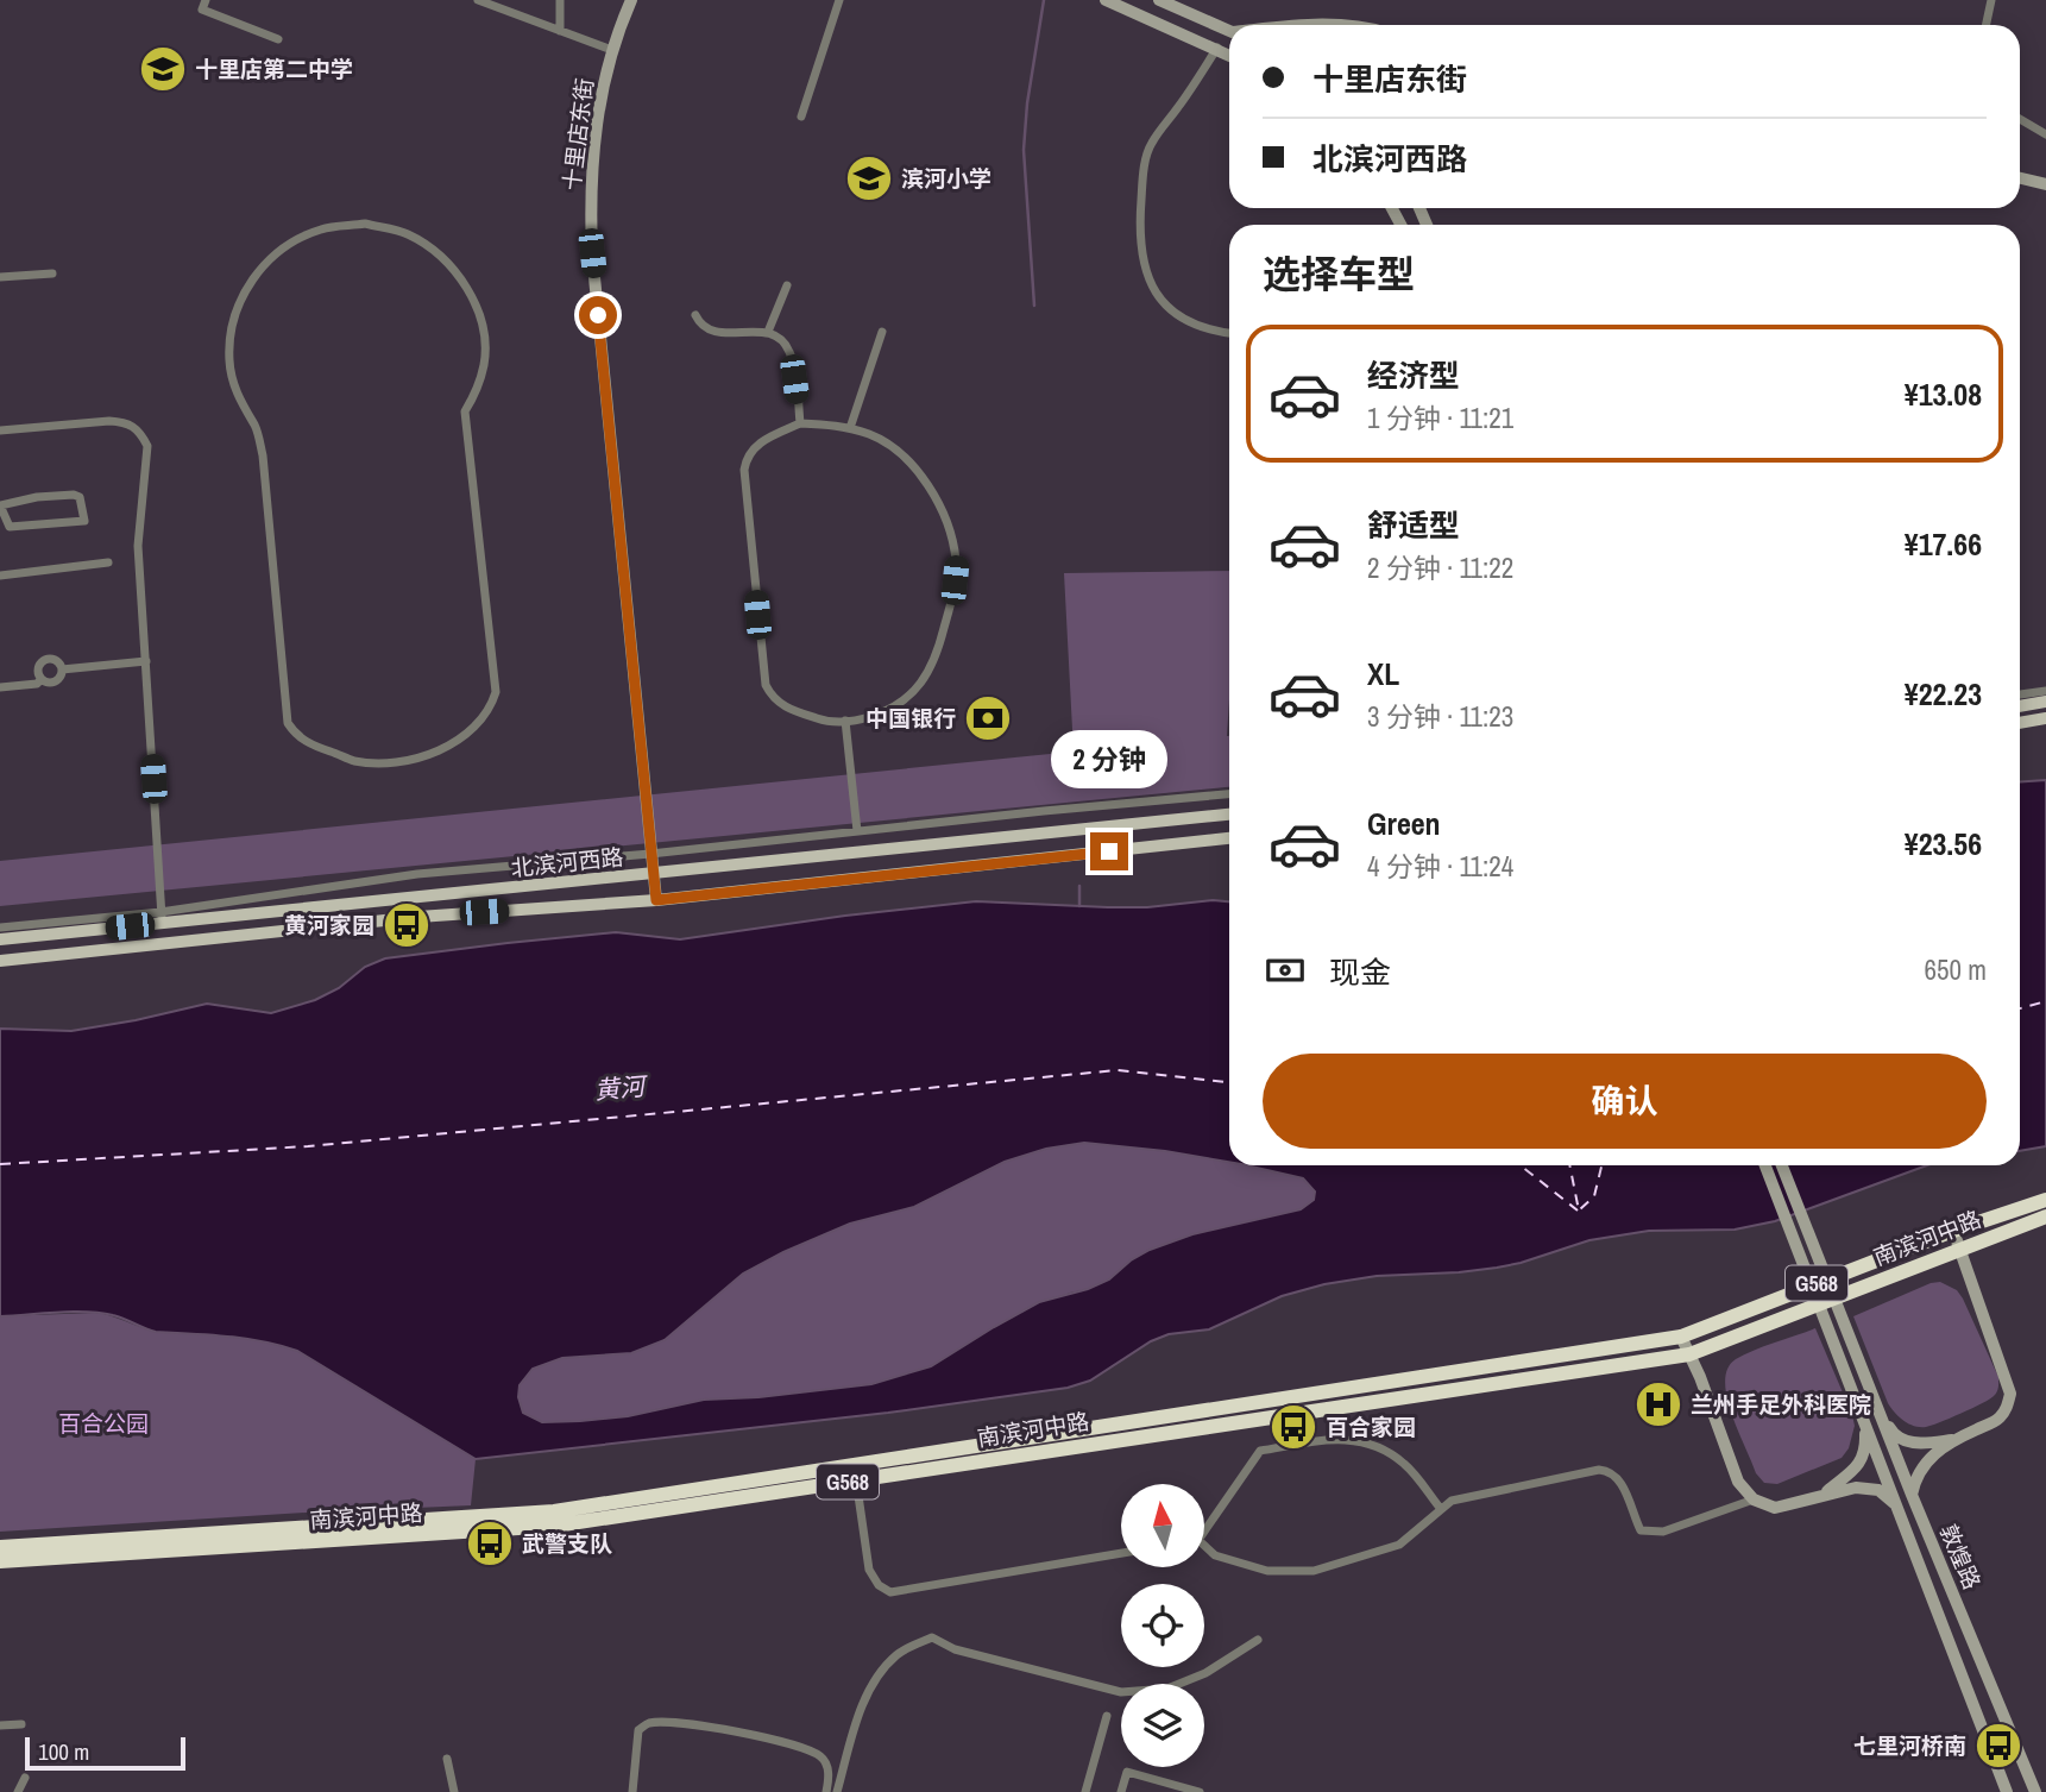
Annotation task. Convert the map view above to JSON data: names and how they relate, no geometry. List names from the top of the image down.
{
  "streets": {
    "highway": ["南滨河中路", "G568"],
    "main road": ["十里店东街", "北滨河西路", "敦煌路"]
  },
  "crossings": [
    ["十里店东街", "北滨河西路"]
  ],
  "water": ["黄河"],
  "parks": ["百合公园"],
  "places": {
    "school or university": ["十里店第二中学", "滨河小学"],
    "bank": ["中国银行"],
    "bus stop": [
      "黄河家园",
      "百合家园",
      "武警支队",
      "七里河桥南"
    ],
    "hospital": ["兰州手足外科医院"]
  },
  "scale_bar": "100 m",
  "north": "top",
  "page": {
    "banner": ["十里店东街", "北滨河西路"],
    "heading": "选择车型",
    "list": [
      {
        "name": "经济型",
        "note": "1 分钟 · 11:21",
        "value": "¥13.08"
      },
      {
        "name": "舒适型",
        "note": "2 分钟 · 11:22",
        "value": "¥17.66"
      },
      {
        "name": "XL",
        "note": "3 分钟 · 11:23",
        "value": "¥22.23"
      },
      {
        "name": "Green",
        "note": "4 分钟 · 11:24",
        "value": "¥23.56"
      }
    ],
    "bubble": "2 分钟",
    "pay": ["现金", "650 m"],
    "buttons": "确认",
    "scale": "100 m"
  }
}
